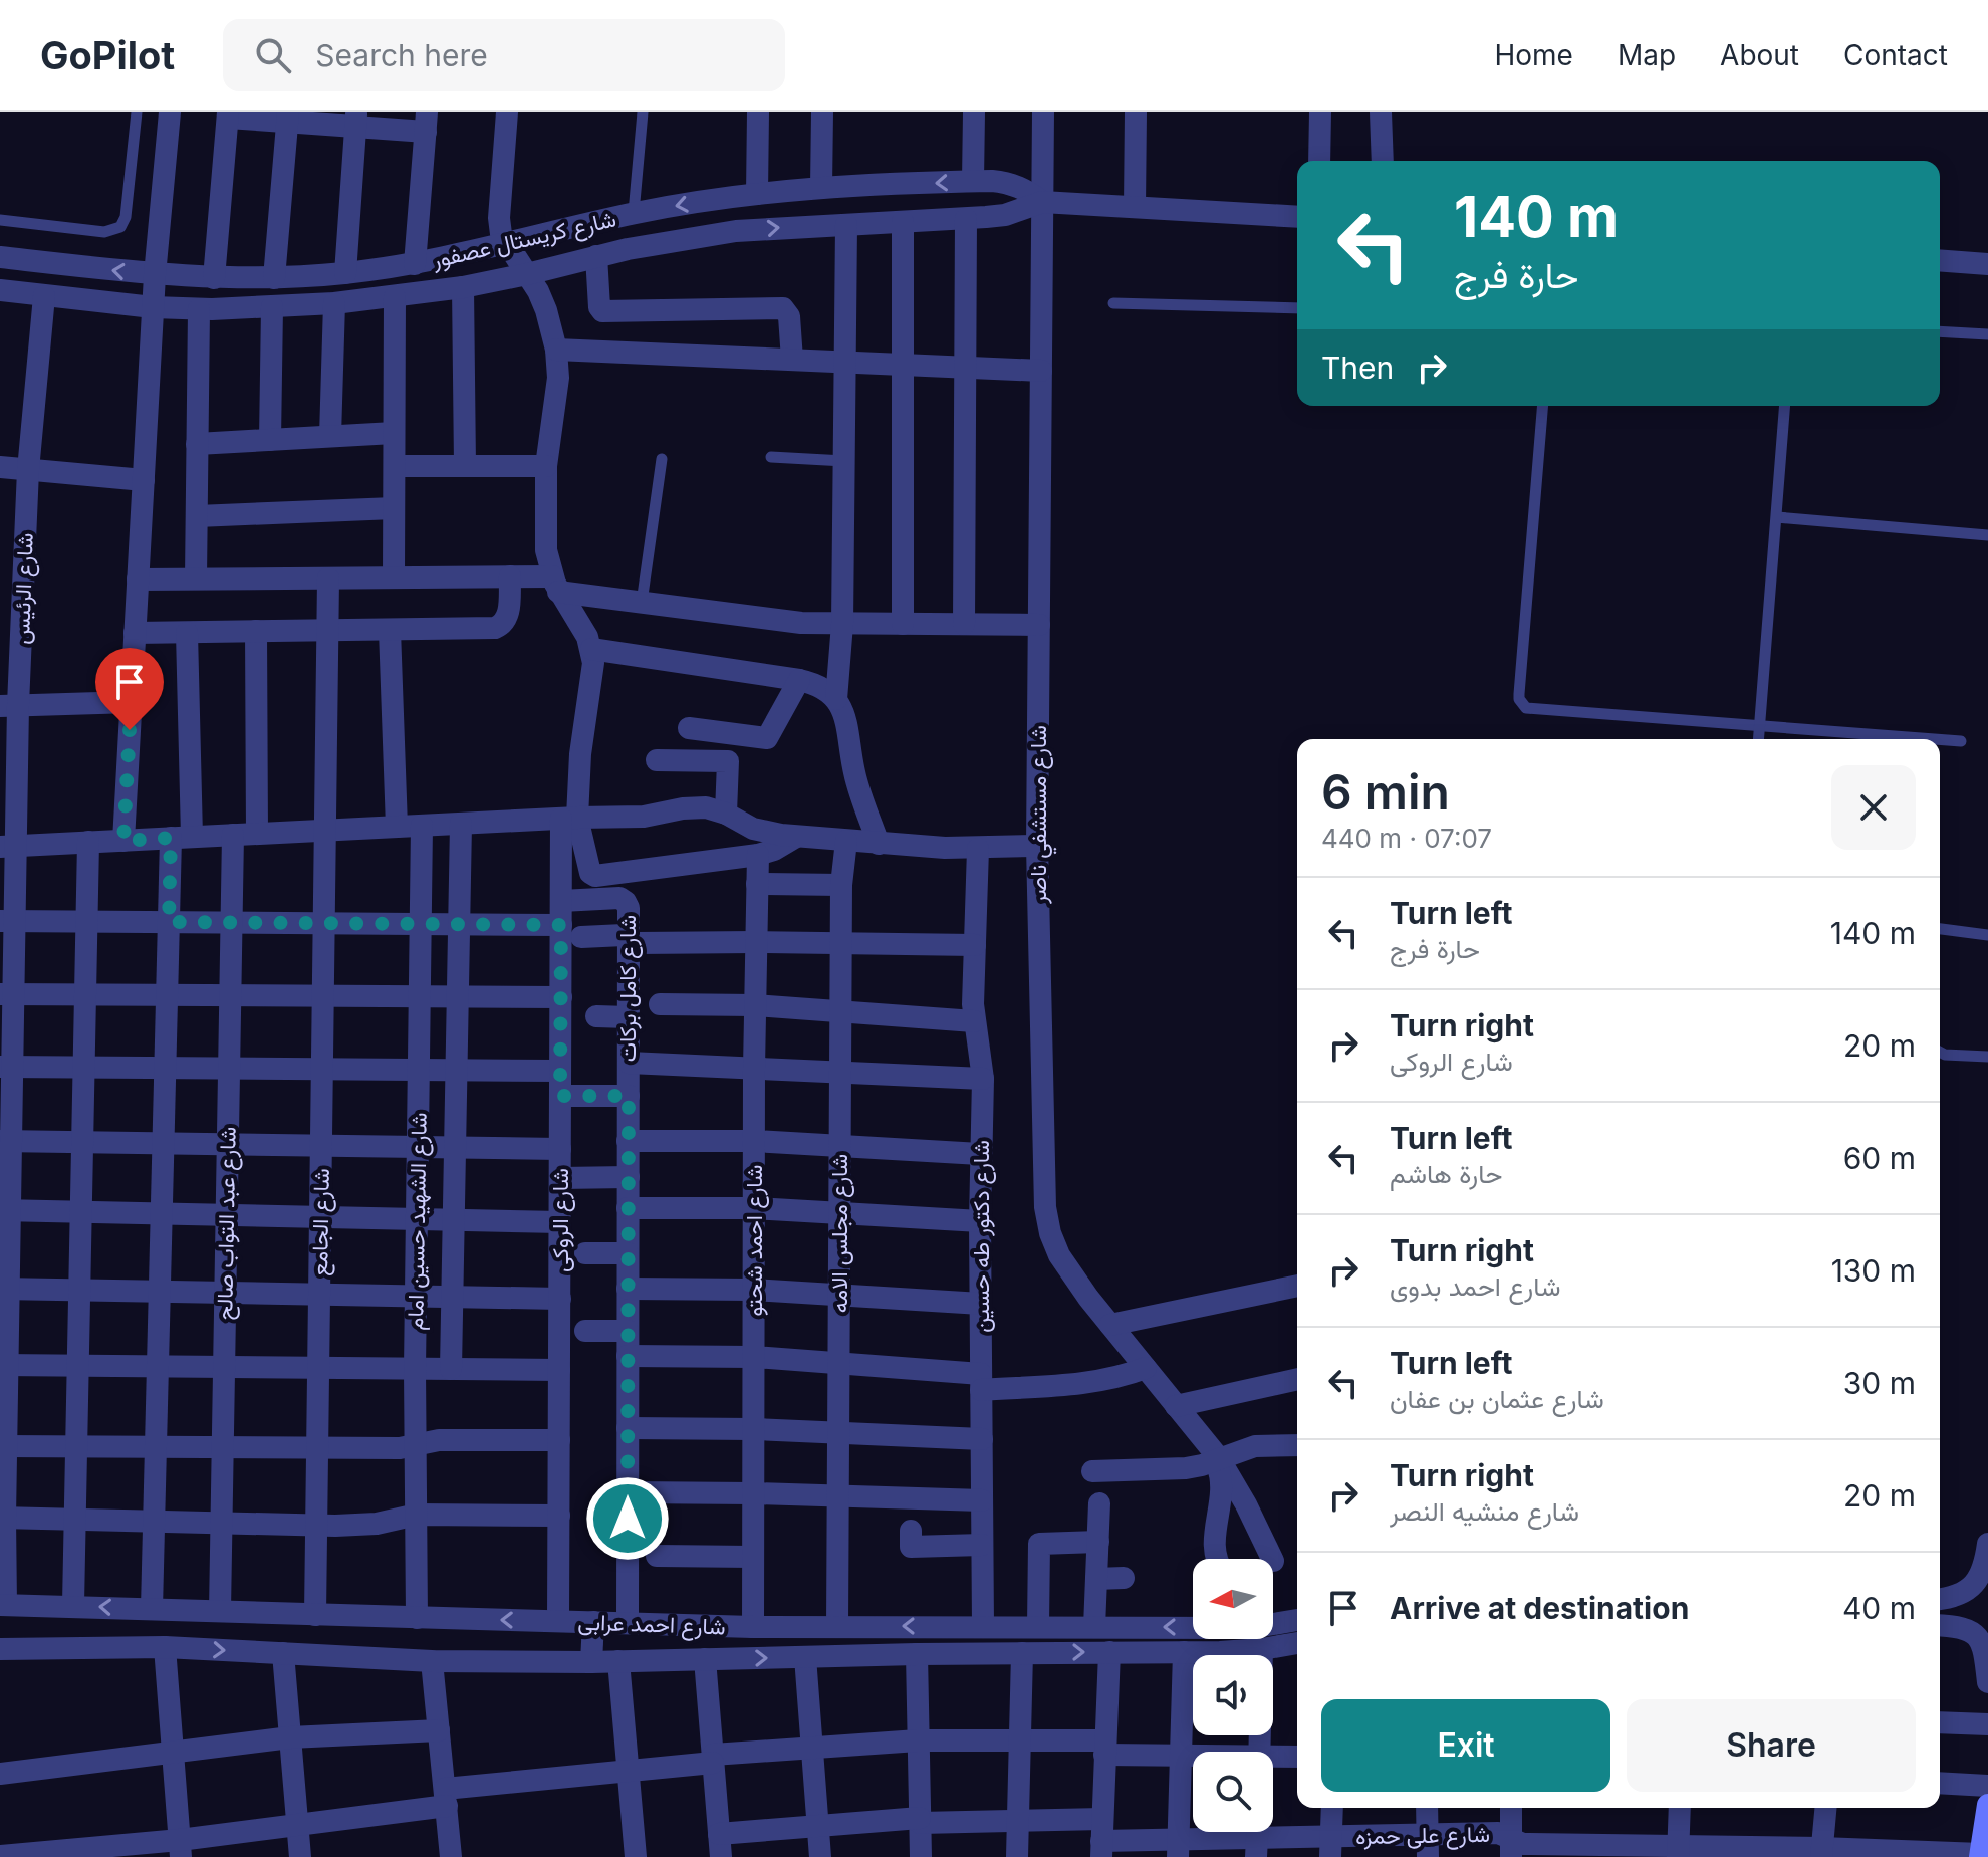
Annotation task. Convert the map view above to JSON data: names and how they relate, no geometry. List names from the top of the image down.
{
  "streets": {
    "street": [
      "شارع كريستال عصفور",
      "شارع الرئيس",
      "شارع مستشفي ناصر",
      "شارع كامل بركات",
      "شارع الروكى",
      "شارع الشهيد حسين امام",
      "شارع الجامع",
      "شارع عبد التواب صالح",
      "شارع مجلس الامه",
      "شارع دكتور طه حسين",
      "شارع احمد شحتو",
      "شارع احمد عرابى",
      "شارع على حمزه"
    ]
  },
  "crossings": [
    ["شارع كريستال عصفور", "شارع الرئيس"],
    ["شارع كريستال عصفور", "شارع مستشفي ناصر"],
    ["شارع الرئيس", "شارع احمد عرابى"],
    ["شارع كامل بركات", "شارع الروكى"],
    ["شارع كامل بركات", "شارع احمد عرابى"],
    ["شارع الروكى", "شارع احمد عرابى"],
    ["شارع الشهيد حسين امام", "شارع احمد عرابى"],
    ["شارع الجامع", "شارع احمد عرابى"],
    ["شارع عبد التواب صالح", "شارع احمد عرابى"],
    ["شارع مجلس الامه", "شارع احمد عرابى"],
    ["شارع دكتور طه حسين", "شارع احمد عرابى"],
    ["شارع احمد شحتو", "شارع احمد عرابى"]
  ],
  "north": "left",
  "page": {
    "header": "GoPilot",
    "search": "Search here",
    "nav": [
      "Home",
      "Map",
      "About",
      "Contact"
    ],
    "turn": ["140 m", "حارة فرج"],
    "then": "Then",
    "heading": ["6 min", "440 m · 07:07"],
    "list": [
      {
        "name": "Turn left",
        "note": "حارة فرج",
        "value": "140 m"
      },
      {
        "name": "Turn right",
        "note": "شارع الروكى",
        "value": "20 m"
      },
      {
        "name": "Turn left",
        "note": "حارة هاشم",
        "value": "60 m"
      },
      {
        "name": "Turn right",
        "note": "شارع احمد بدوى",
        "value": "130 m"
      },
      {
        "name": "Turn left",
        "note": "شارع عثمان بن عفان",
        "value": "30 m"
      },
      {
        "name": "Turn right",
        "note": "شارع منشيه النصر",
        "value": "20 m"
      },
      {
        "name": "Arrive at destination",
        "value": "40 m"
      }
    ],
    "buttons": ["Exit", "Share"]
  }
}
